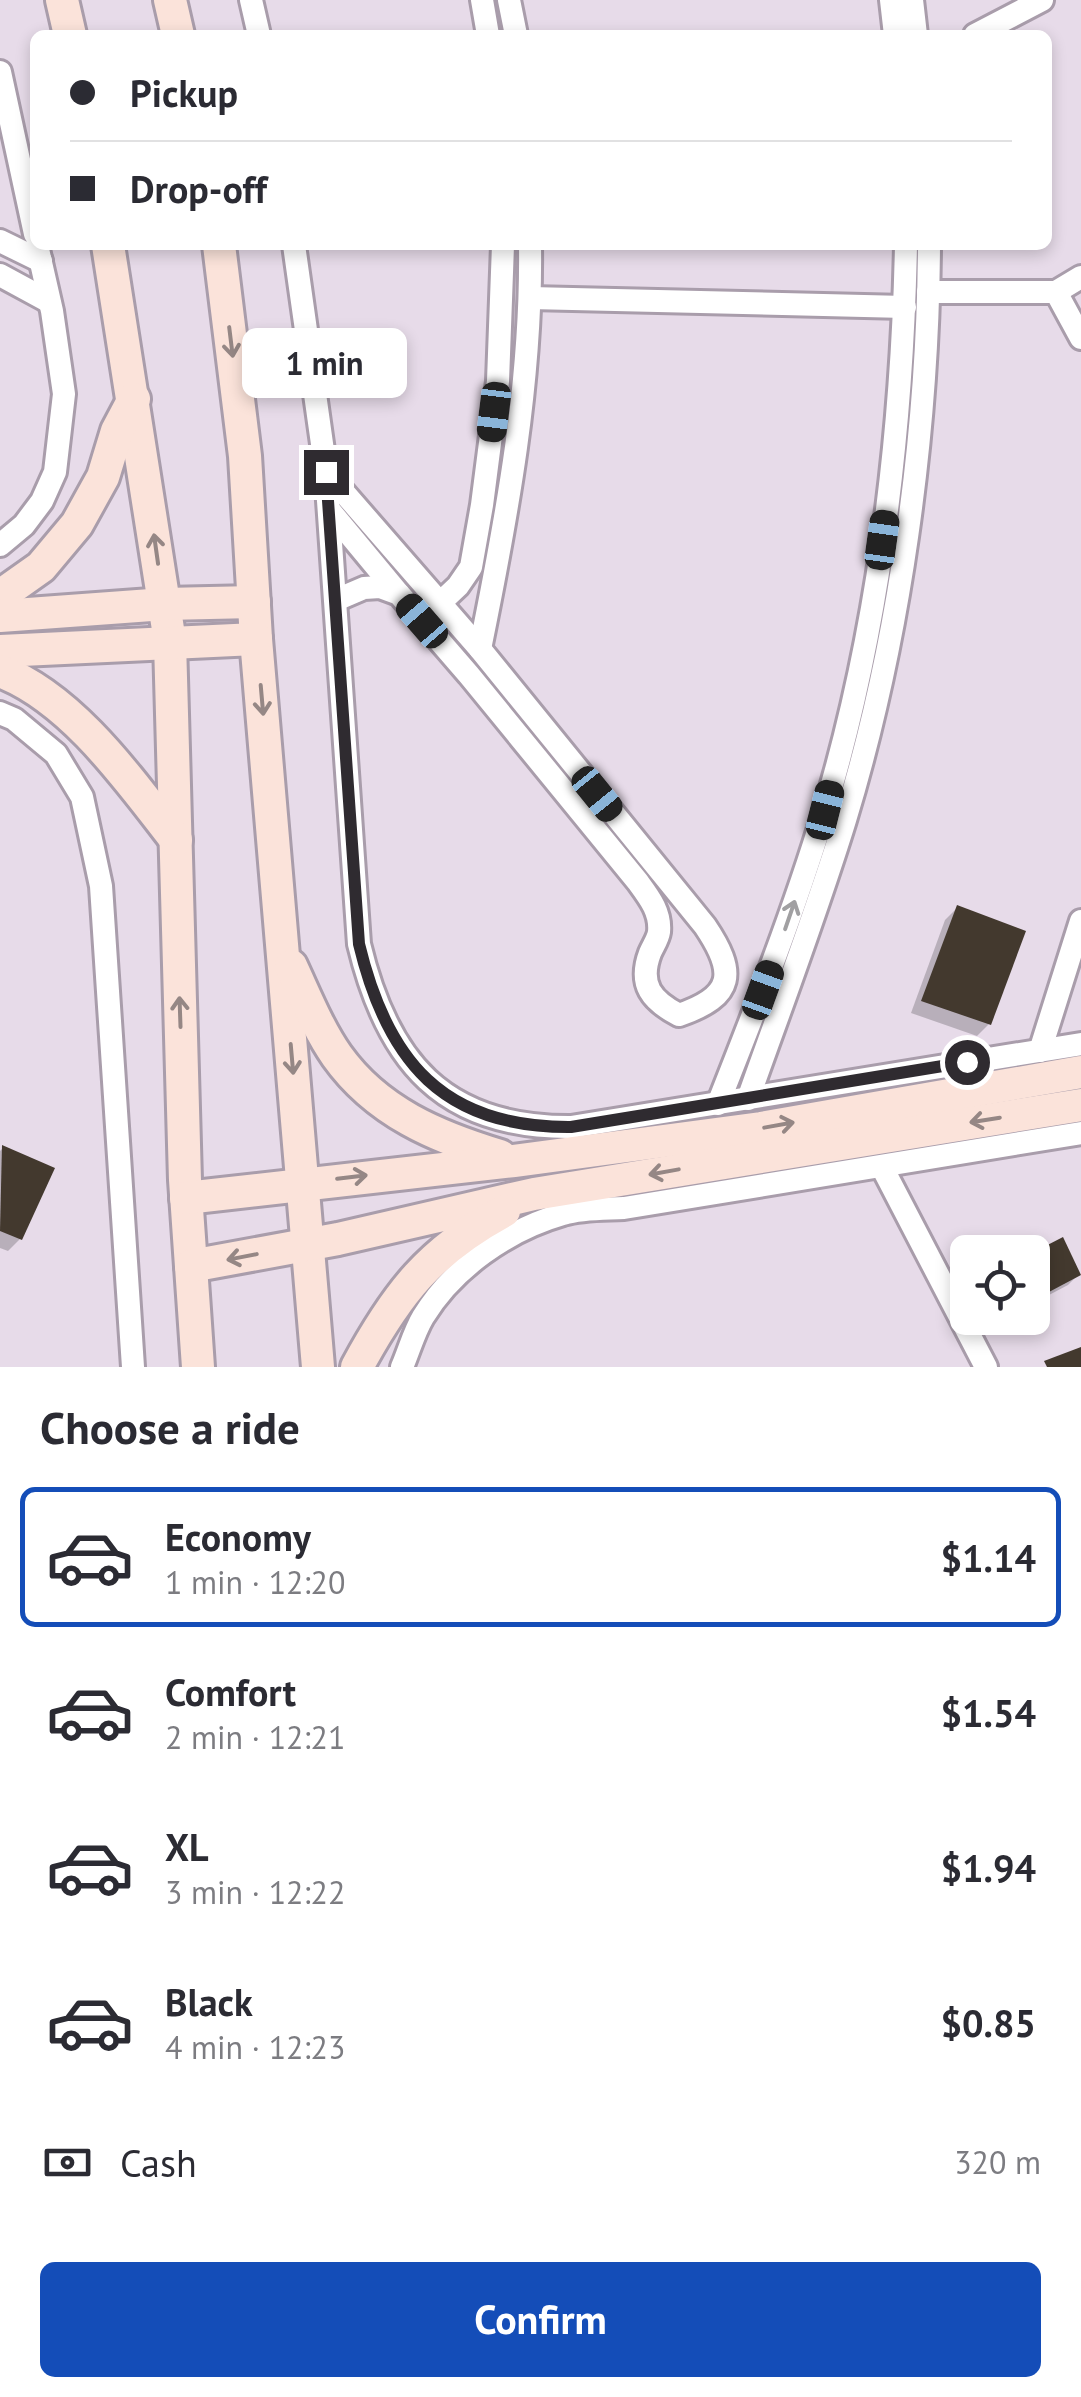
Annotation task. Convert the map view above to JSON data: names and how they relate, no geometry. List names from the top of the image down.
{
  "page": {
    "banner": ["Pickup", "Drop-off"],
    "bubble": "1 min",
    "heading": "Choose a ride",
    "list": [
      {
        "name": "Economy",
        "note": "1 min · 12:20",
        "value": "$1.14"
      },
      {
        "name": "Comfort",
        "note": "2 min · 12:21",
        "value": "$1.54"
      },
      {
        "name": "XL",
        "note": "3 min · 12:22",
        "value": "$1.94"
      },
      {
        "name": "Black",
        "note": "4 min · 12:23",
        "value": "$0.85"
      }
    ],
    "pay": ["Cash", "320 m"],
    "buttons": "Confirm"
  }
}
